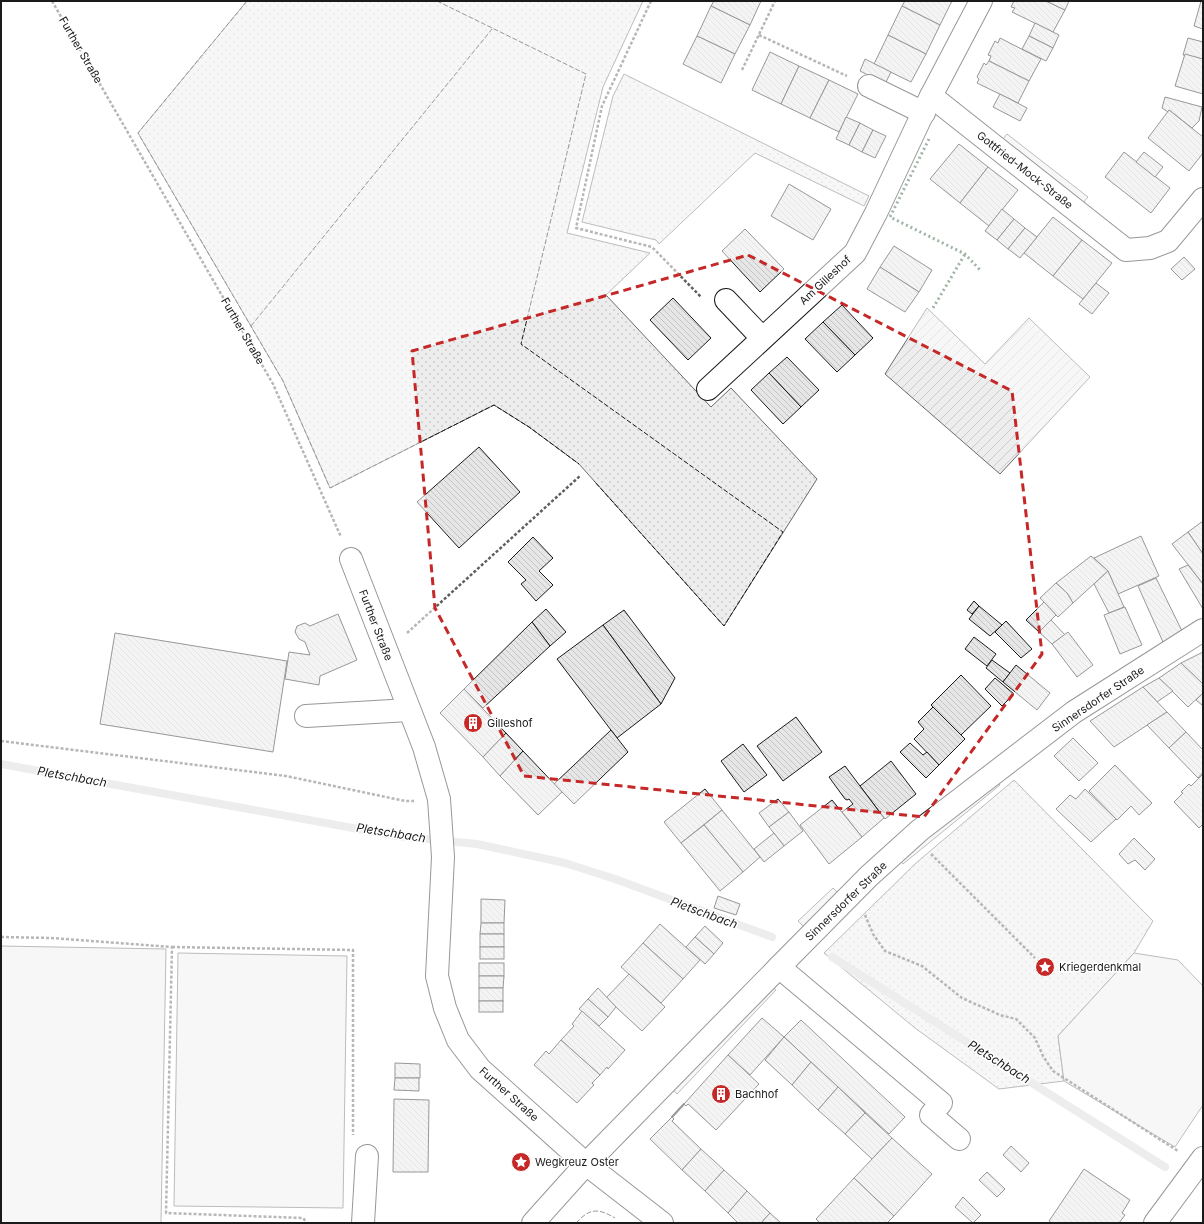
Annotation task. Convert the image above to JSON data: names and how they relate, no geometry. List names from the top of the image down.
{
  "streets": {
    "street": [
      "Further Straße",
      "Gottfried-Mock-Straße",
      "Am Gilleshof",
      "Sinnersdorfer Straße"
    ]
  },
  "crossings": [
    ["Further Straße", "Sinnersdorfer Straße"],
    ["Gottfried-Mock-Straße", "Am Gilleshof"]
  ],
  "water": ["Pletschbach"],
  "places": {
    "building": ["Gilleshof", "Bachhof"],
    "place": ["Kriegerdenkmal", "Wegkreuz Oster"]
  }
}
